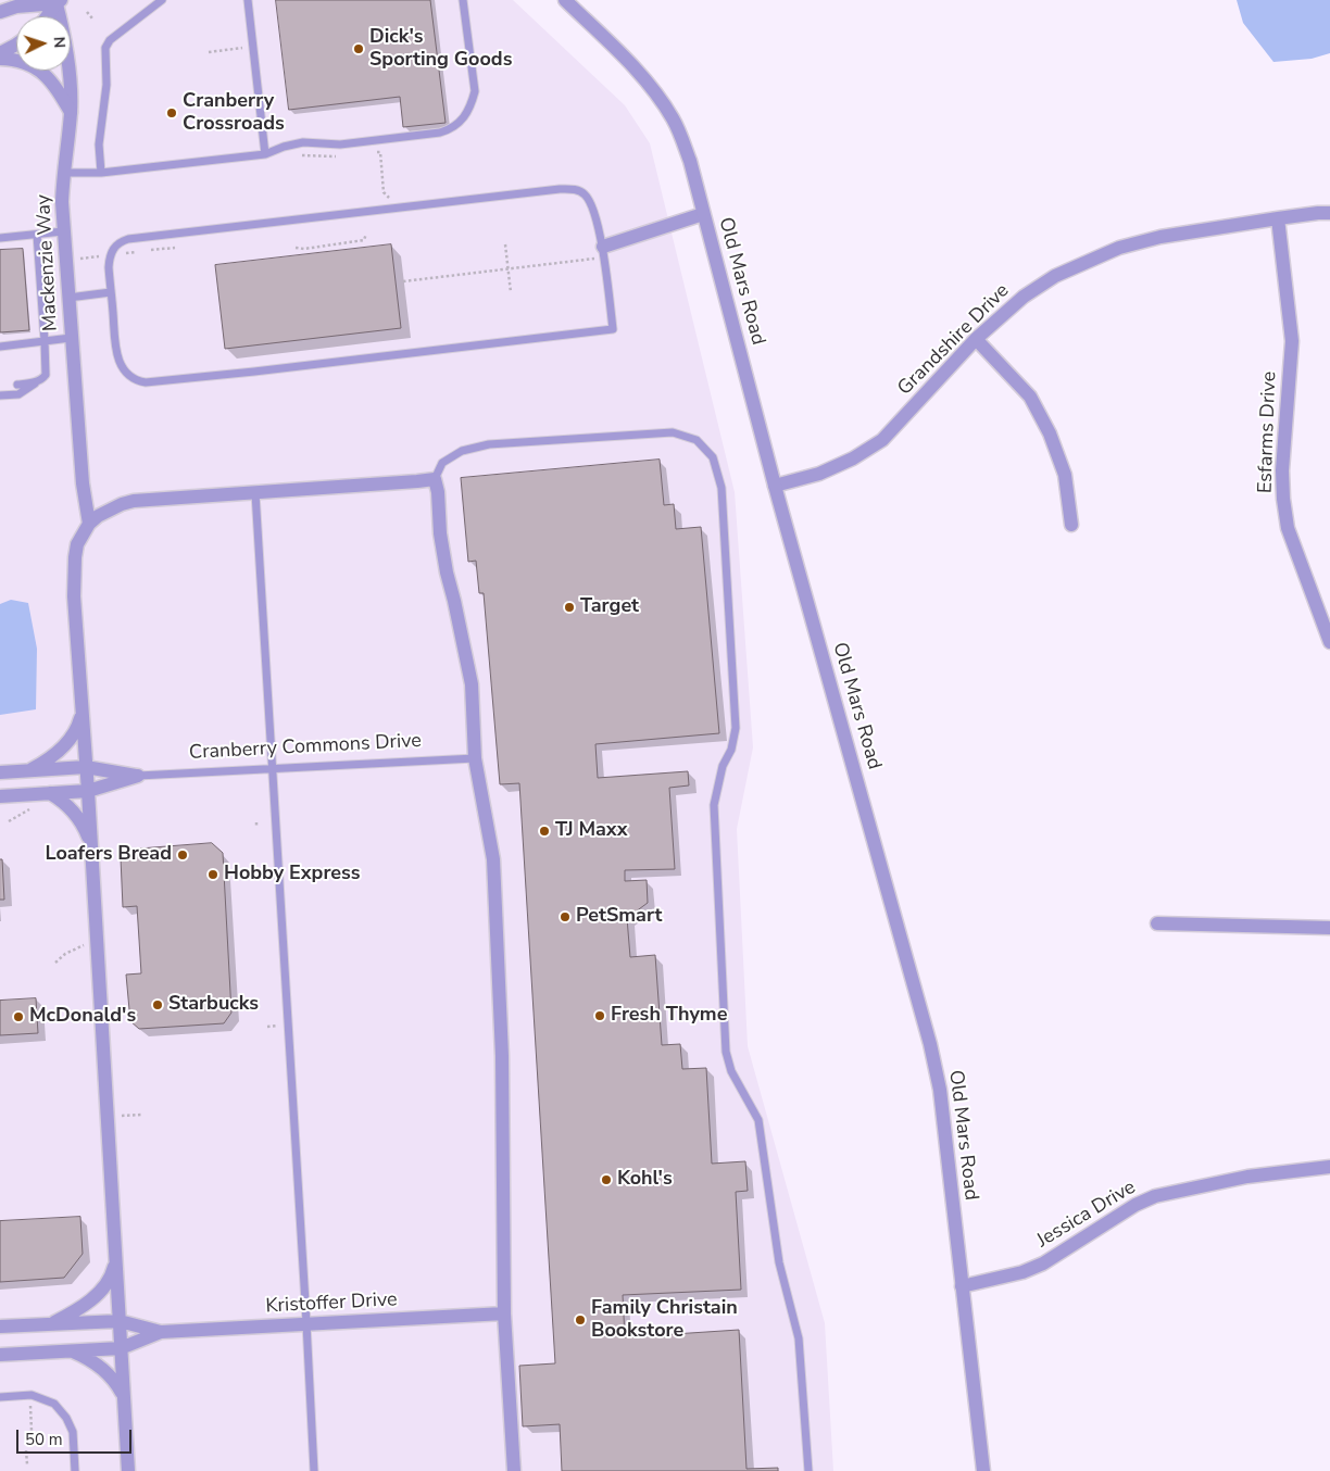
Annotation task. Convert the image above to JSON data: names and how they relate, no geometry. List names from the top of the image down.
{
  "streets": {
    "street": [
      "Mackenzie Way",
      "Old Mars Road",
      "Grandshire Drive",
      "Esfarms Drive",
      "Cranberry Commons Drive",
      "Jessica Drive",
      "Kristoffer Drive"
    ]
  },
  "crossings": [
    ["Old Mars Road", "Grandshire Drive"],
    ["Old Mars Road", "Jessica Drive"],
    ["Grandshire Drive", "Esfarms Drive"]
  ],
  "places": [
    "Dick's Sporting Goods",
    "Cranberry Crossroads",
    "Target",
    "TJ Maxx",
    "Loafers Bread",
    "Hobby Express",
    "PetSmart",
    "Starbucks",
    "Fresh Thyme",
    "McDonald's",
    "Kohl's",
    "Family Christain Bookstore"
  ],
  "scale_bar": "50 m",
  "north": "right"
}
